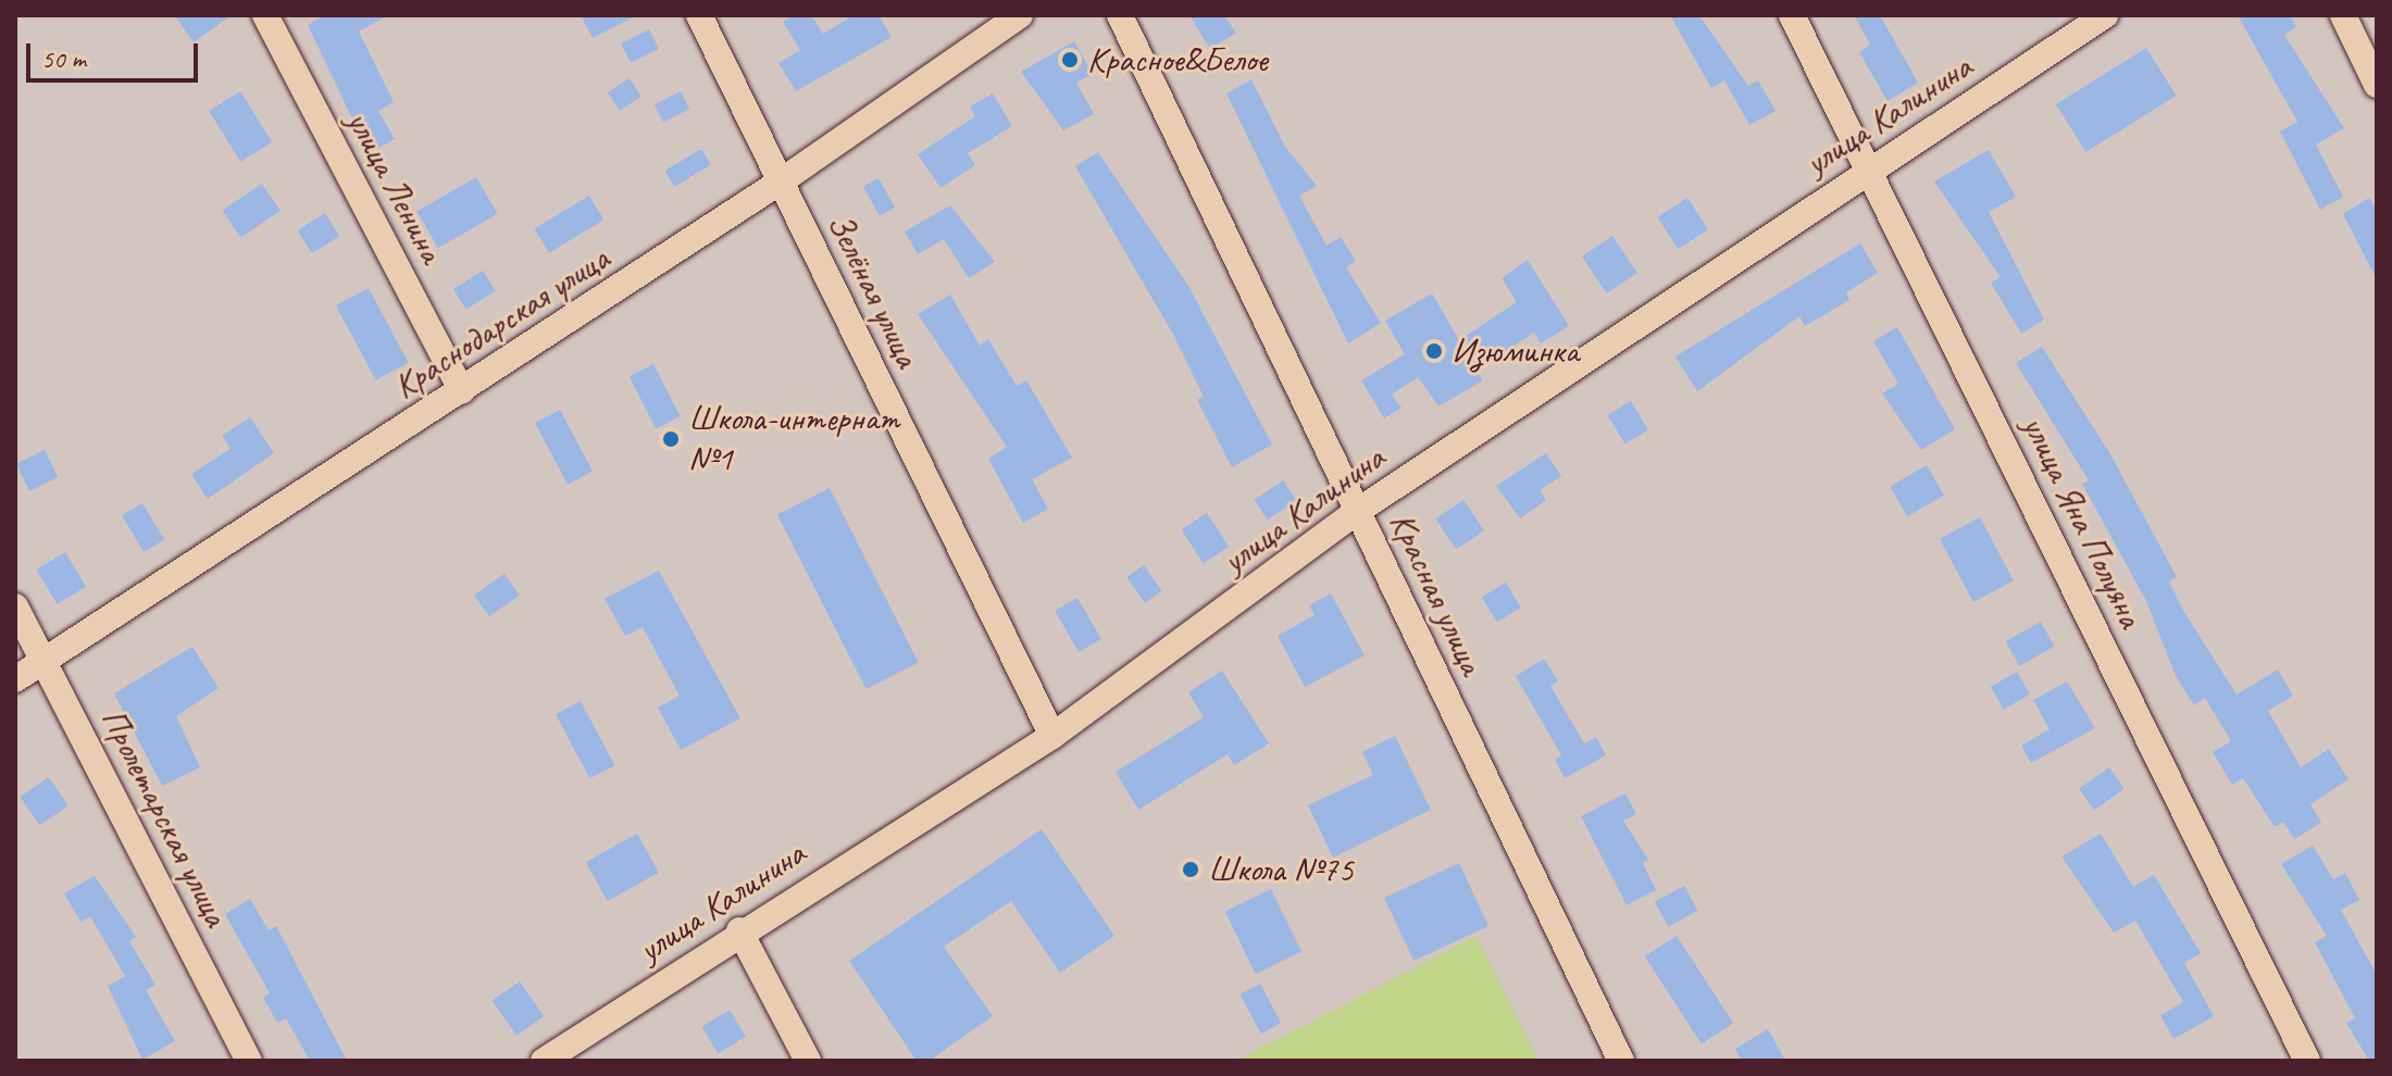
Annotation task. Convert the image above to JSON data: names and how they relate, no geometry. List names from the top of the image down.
{
  "streets": {
    "street": [
      "улица Калинина",
      "улица Ленина",
      "Зелёная улица",
      "Краснодарская улица",
      "улица Яна Полуяна",
      "Красная улица",
      "Пролетарская улица"
    ]
  },
  "crossings": [
    ["улица Калинина", "Зелёная улица"],
    ["улица Калинина", "улица Яна Полуяна"],
    ["улица Калинина", "Красная улица"],
    ["улица Ленина", "Краснодарская улица"],
    ["Зелёная улица", "Краснодарская улица"],
    ["Краснодарская улица", "Пролетарская улица"]
  ],
  "places": [
    "Красное&Белое",
    "Изюминка",
    "Школа-интернат №1",
    "Школа №75"
  ],
  "scale_bar": "50 m"
}
